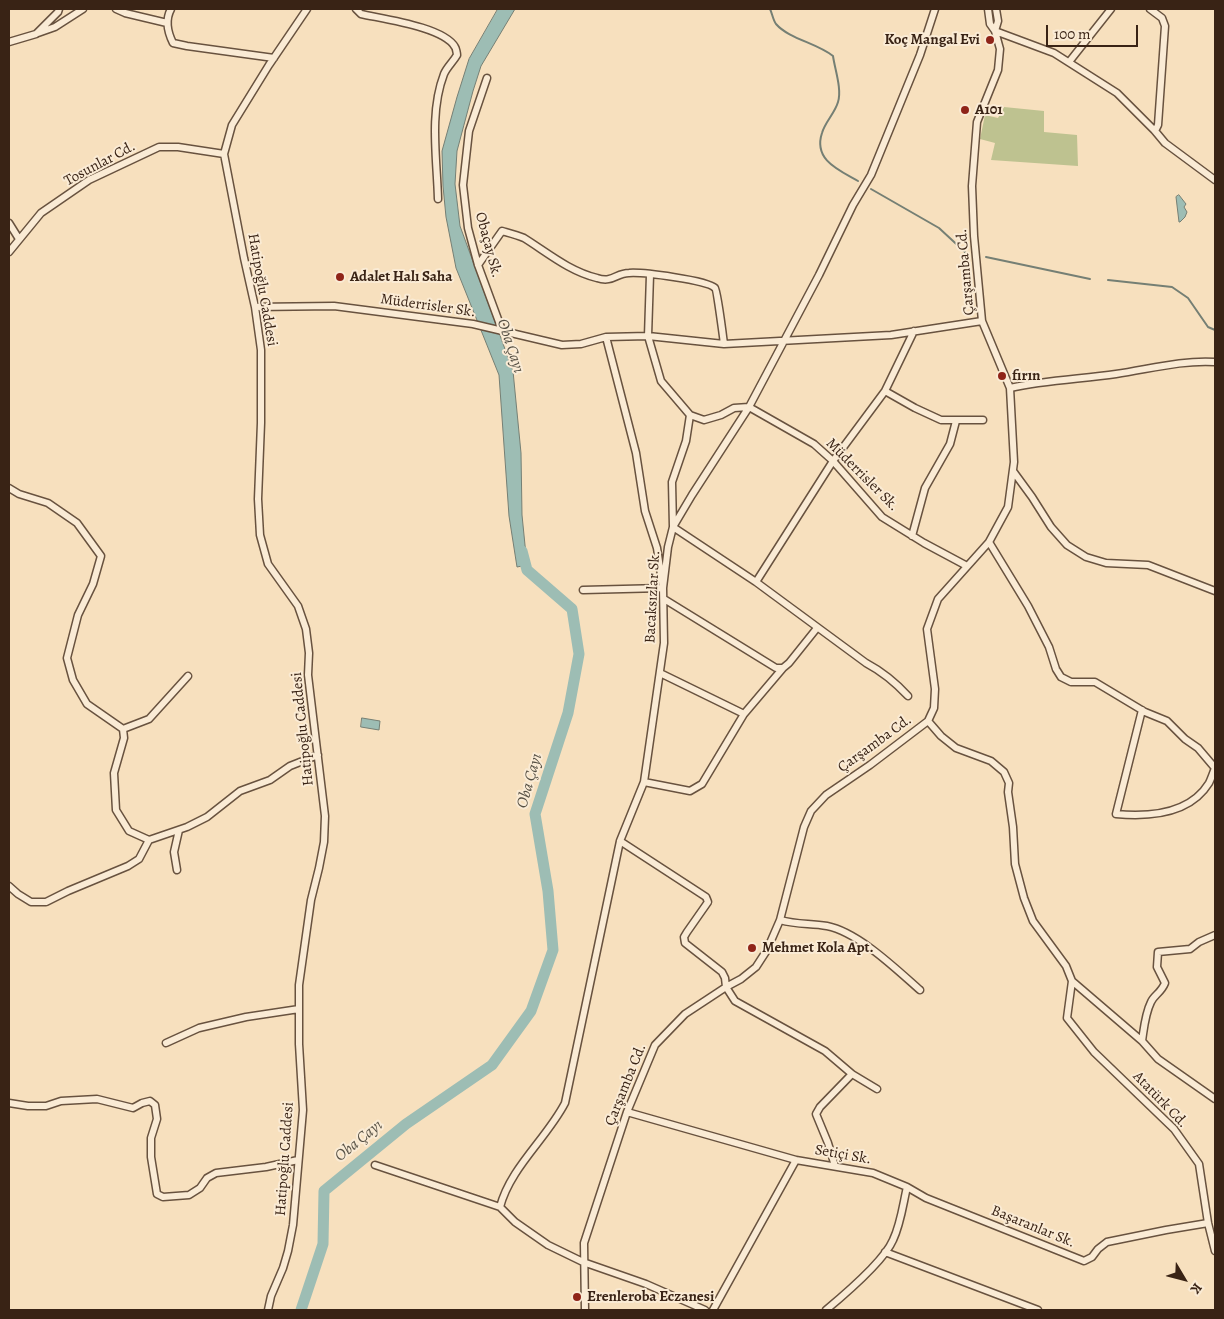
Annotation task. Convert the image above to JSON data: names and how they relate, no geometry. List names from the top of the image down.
{
  "streets": {
    "street": [
      "Tosunlar Cd.",
      "Obaçay Sk.",
      "Çarşamba Cd.",
      "Hatipoğlu Caddesi",
      "Müderrisler Sk.",
      "Bacaksızlar Sk.",
      "Atatürk Cd.",
      "Setiçi Sk.",
      "Başaranlar Sk."
    ]
  },
  "crossings": [
    ["Tosunlar Cd.", "Hatipoğlu Caddesi"],
    ["Obaçay Sk.", "Müderrisler Sk."],
    ["Çarşamba Cd.", "Müderrisler Sk."],
    ["Çarşamba Cd.", "Setiçi Sk."],
    ["Hatipoğlu Caddesi", "Müderrisler Sk."],
    ["Atatürk Cd.", "Başaranlar Sk."],
    ["Setiçi Sk.", "Başaranlar Sk."]
  ],
  "water": ["Oba Çayı"],
  "places": [
    "Koç Mangal Evi",
    "A101",
    "Adalet Halı Saha",
    "fırın",
    "Mehmet Kola Apt.",
    "Erenleroba Eczanesi"
  ],
  "scale_bar": "100 m",
  "north": "bottom right"
}
